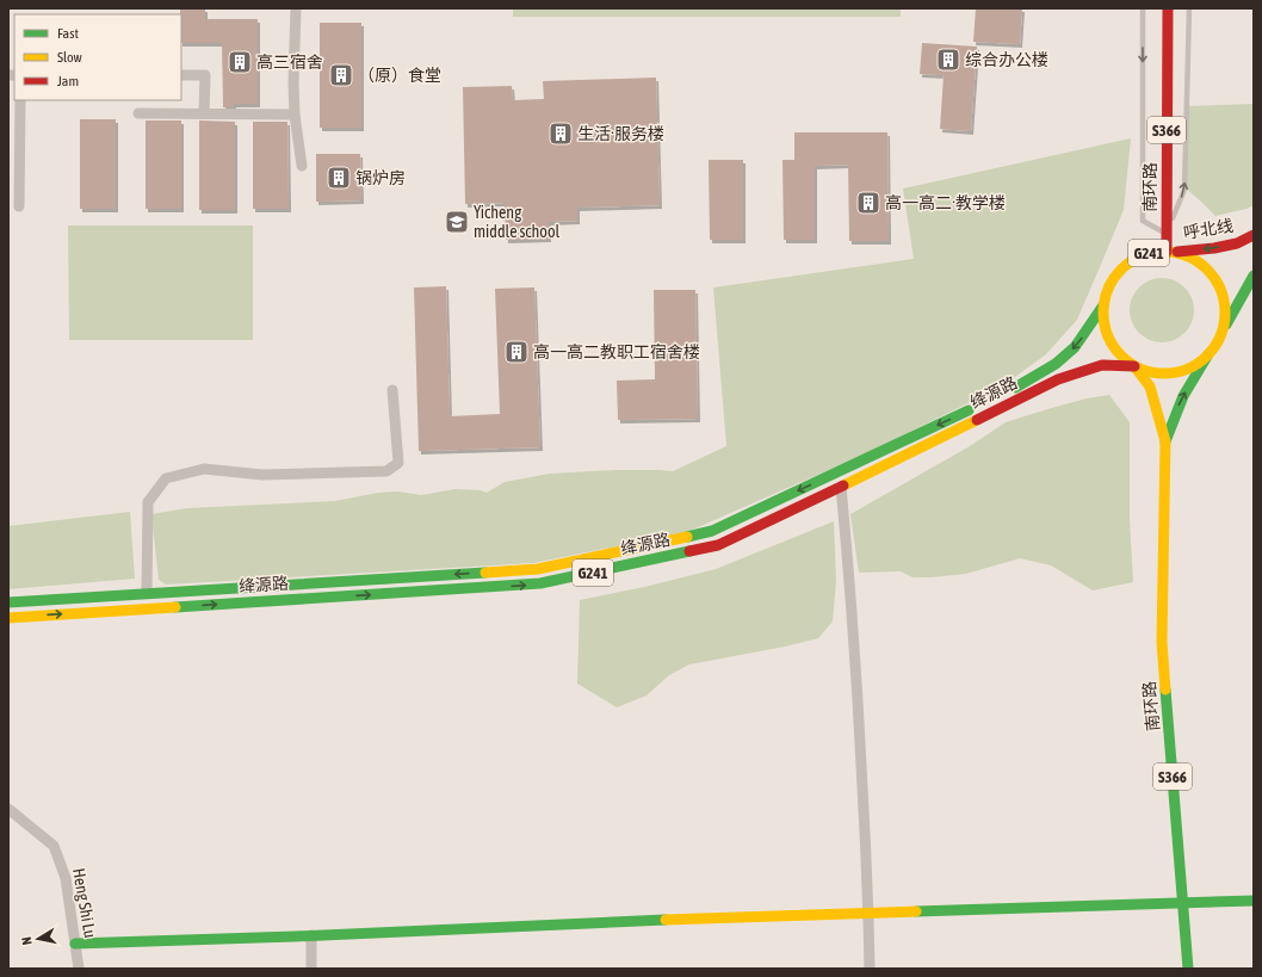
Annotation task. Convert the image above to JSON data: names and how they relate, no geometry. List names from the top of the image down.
{
  "streets": {
    "main road": [
      "S366",
      "南环路",
      "呼北线",
      "G241",
      "绛源路"
    ],
    "street": ["Heng Shi Lu"]
  },
  "crossings": [
    ["南环路", "呼北线"],
    ["南环路", "绛源路"],
    ["呼北线", "绛源路"]
  ],
  "places": {
    "building": [
      "综合办公楼",
      "高三宿舍",
      "（原）食堂",
      "生活·服务楼",
      "锅炉房",
      "高一高二·教学楼",
      "高一高二教职工宿舍楼"
    ],
    "school or university": ["Yicheng middle school"]
  },
  "legend": ["Fast", "Slow", "Jam"],
  "north": "left"
}
